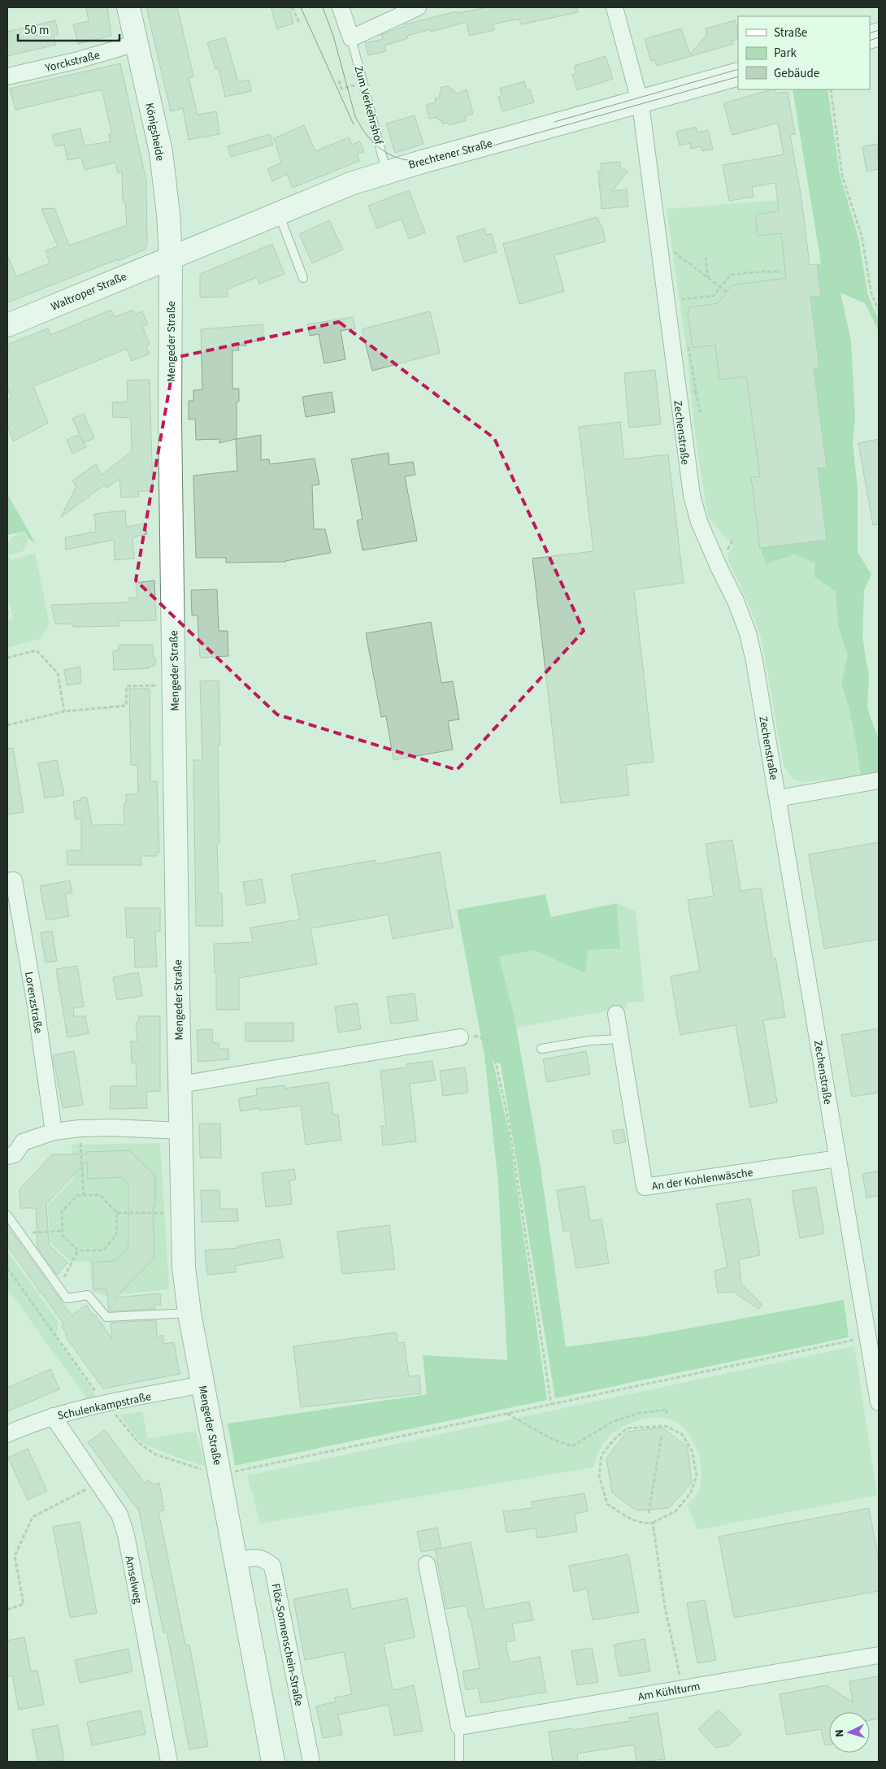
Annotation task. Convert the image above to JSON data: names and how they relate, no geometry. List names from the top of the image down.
{
  "streets": {
    "main road": [
      "Königsheide",
      "Brechtener Straße",
      "Waltroper Straße",
      "Mengeder Straße"
    ],
    "street": [
      "Yorckstraße",
      "Zum Verkehrshof",
      "Zechenstraße",
      "Lorenzstraße",
      "An der Kohlenwäsche",
      "Schulenkampstraße",
      "Amselweg",
      "Flöz-Sonnenschein-Straße",
      "Am Kühlturm"
    ]
  },
  "crossings": [
    ["Yorckstraße", "Königsheide"],
    ["Zum Verkehrshof", "Brechtener Straße"],
    ["Königsheide", "Brechtener Straße"],
    ["Königsheide", "Waltroper Straße"],
    ["Königsheide", "Mengeder Straße"],
    ["Brechtener Straße", "Waltroper Straße"],
    ["Brechtener Straße", "Mengeder Straße"],
    ["Brechtener Straße", "Zechenstraße"],
    ["Waltroper Straße", "Mengeder Straße"],
    ["Mengeder Straße", "Schulenkampstraße"],
    ["Mengeder Straße", "Flöz-Sonnenschein-Straße"],
    ["Zechenstraße", "An der Kohlenwäsche"],
    ["Schulenkampstraße", "Amselweg"]
  ],
  "legend": ["Straße", "Park", "Gebäude"],
  "scale_bar": "50 m",
  "north": "left"
}
